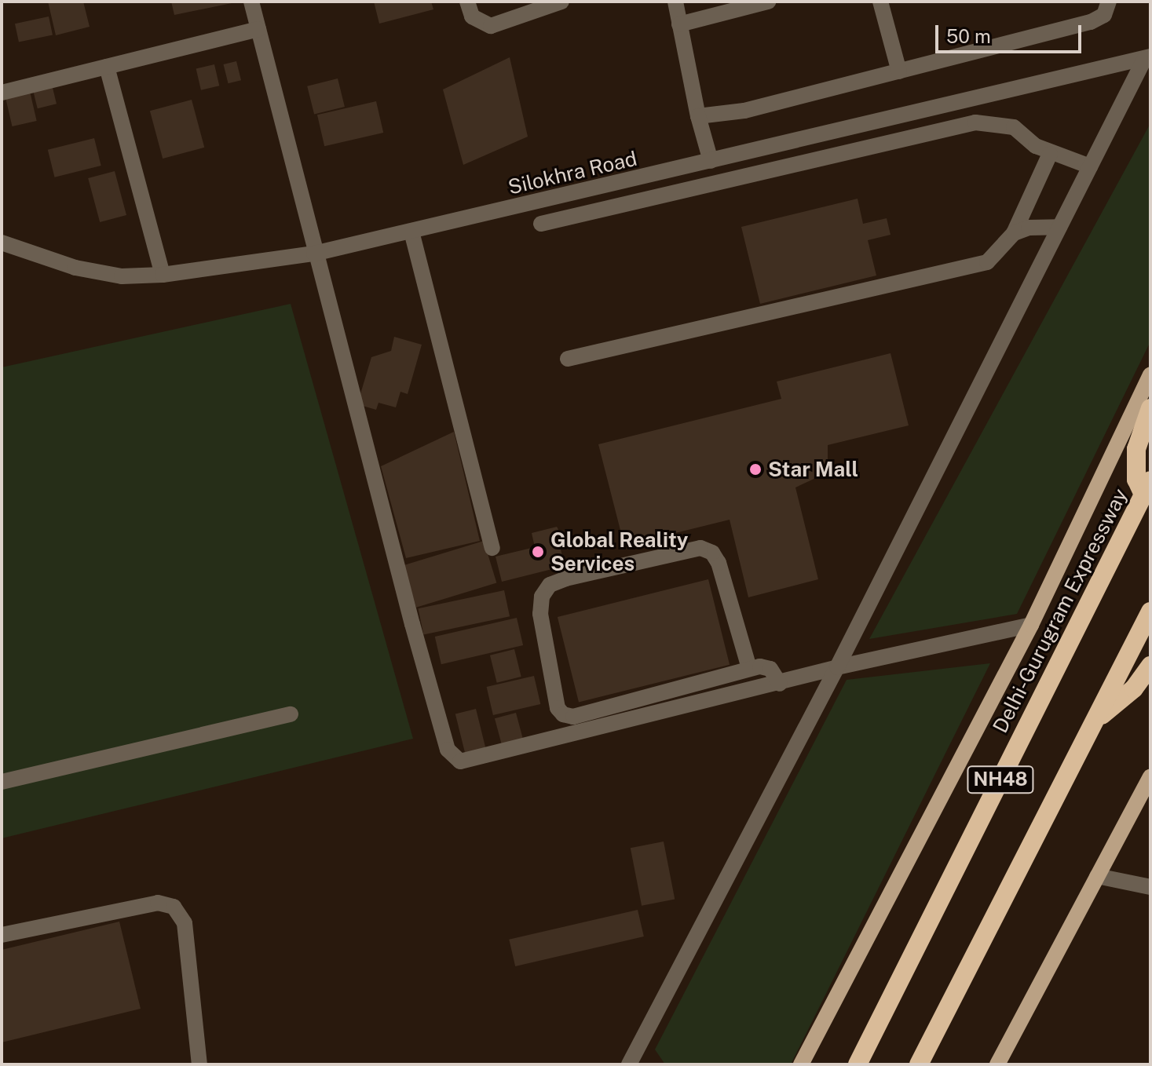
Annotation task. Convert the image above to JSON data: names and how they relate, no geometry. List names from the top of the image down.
{
  "streets": {
    "highway": ["Delhi-Gurugram Expressway", "NH48"],
    "street": ["Silokhra Road"]
  },
  "places": ["Star Mall", "Global Reality Services"],
  "scale_bar": "50 m"
}
